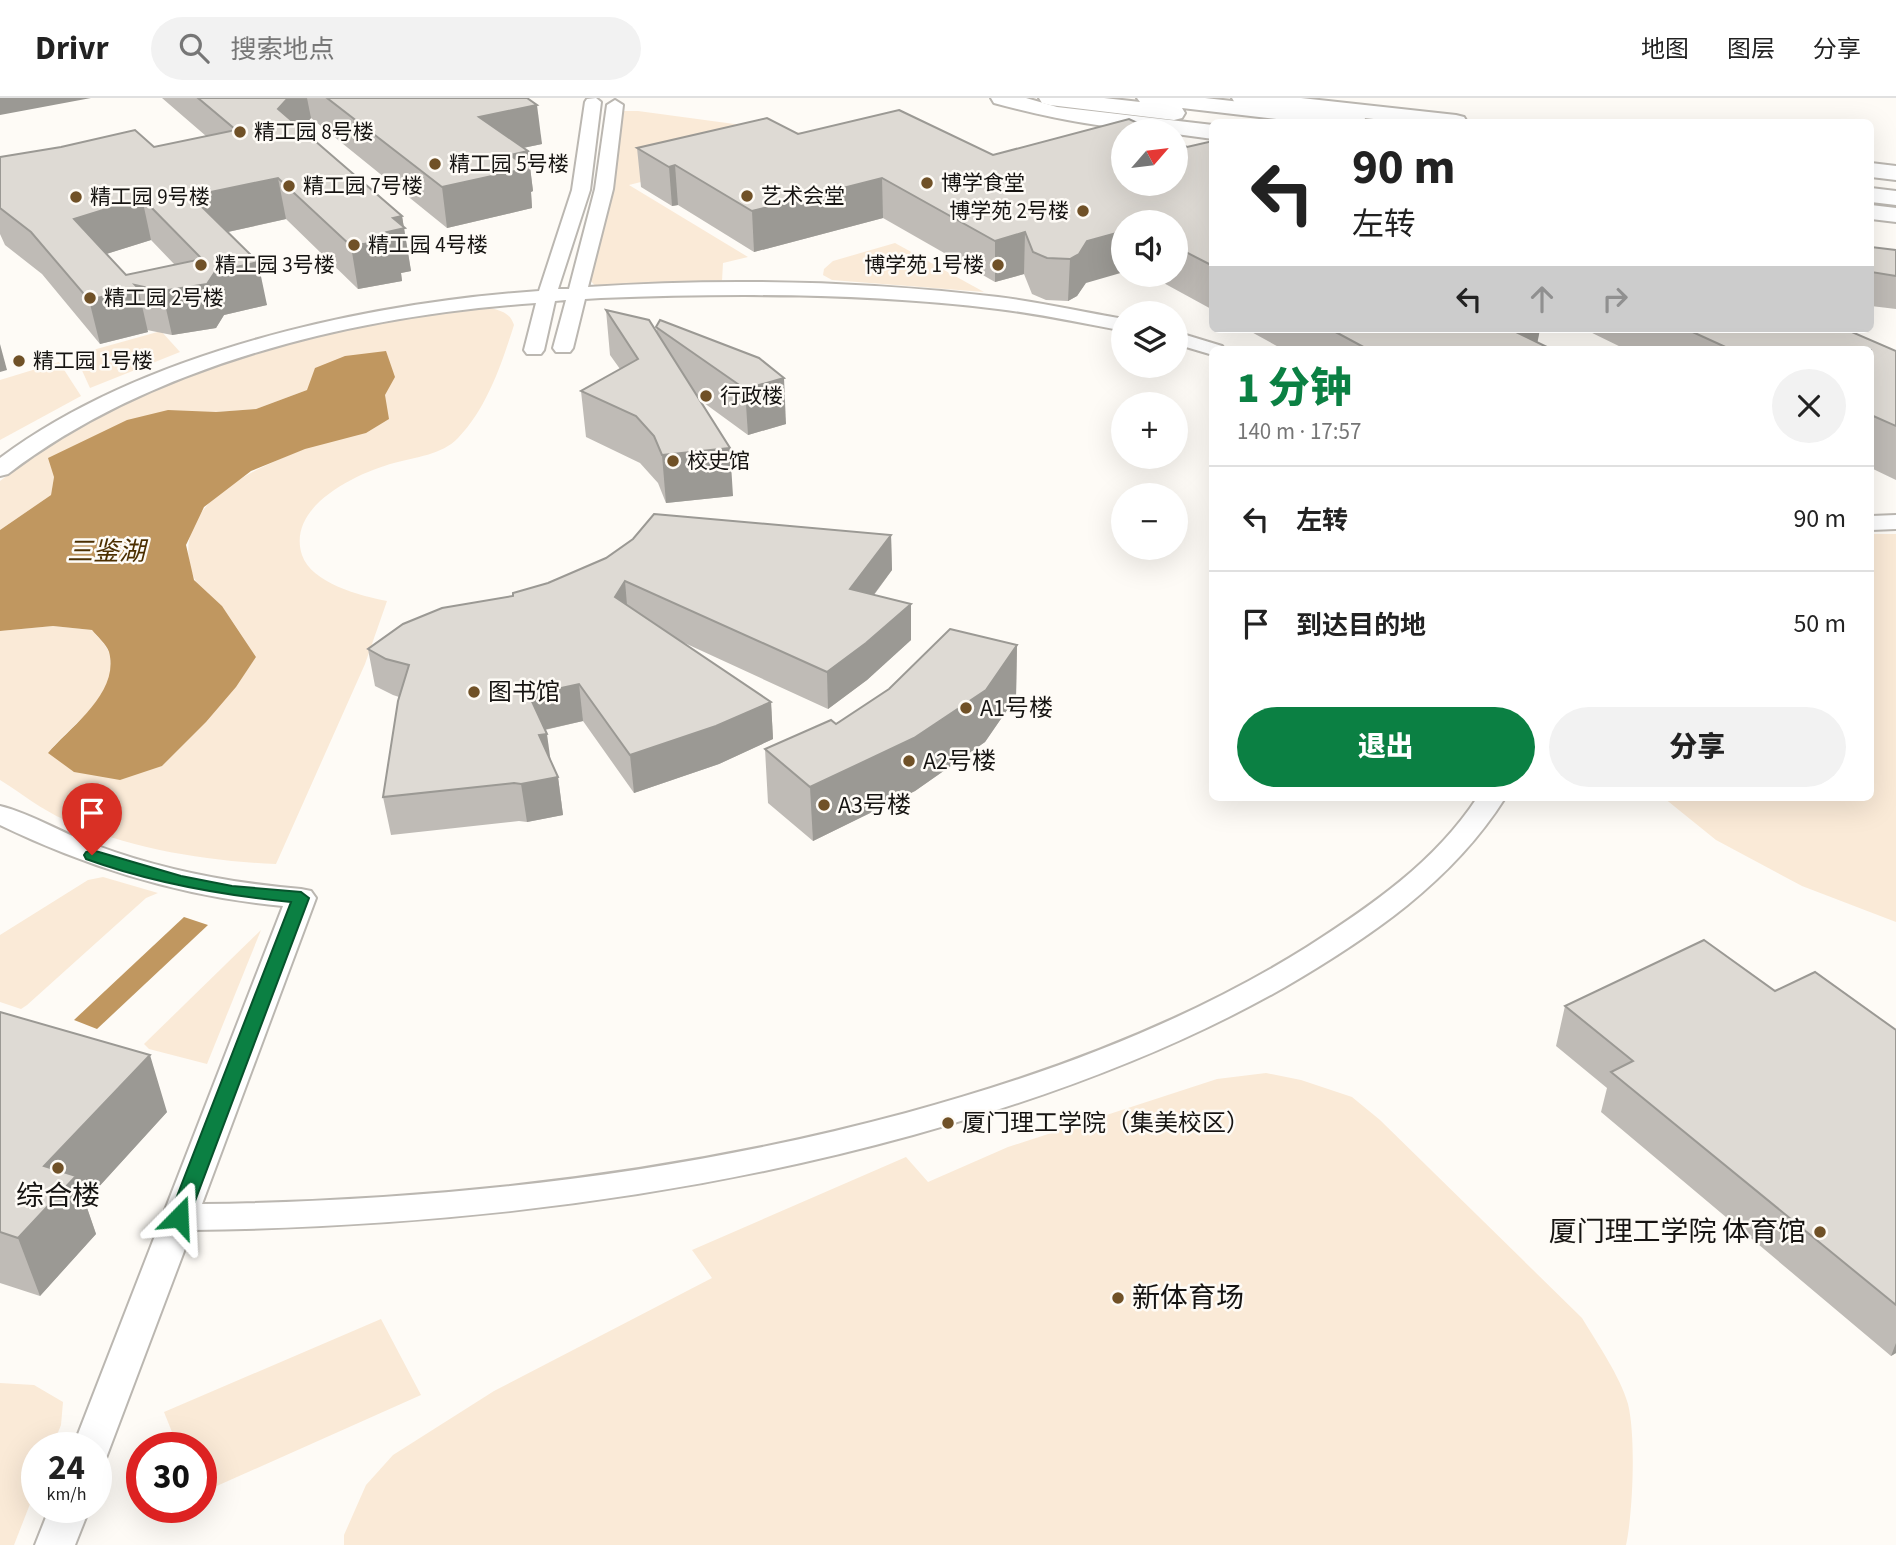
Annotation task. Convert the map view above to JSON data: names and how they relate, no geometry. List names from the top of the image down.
{
  "water": ["三鉴湖"],
  "places": [
    "精工园 8号楼",
    "精工园 5号楼",
    "博学食堂",
    "精工园 7号楼",
    "艺术会堂",
    "精工园 9号楼",
    "博学苑 2号楼",
    "精工园 4号楼",
    "精工园 3号楼",
    "博学苑 1号楼",
    "精工园 2号楼",
    "精工园 1号楼",
    "行政楼",
    "校史馆",
    "图书馆",
    "A1号楼",
    "A2号楼",
    "A3号楼",
    "厦门理工学院（集美校区）",
    "综合楼",
    "厦门理工学院 体育馆",
    "新体育场"
  ],
  "north": "top right",
  "page": {
    "header": "Drivr",
    "search": "搜索地点",
    "nav": ["地图", "图层", "分享"],
    "map_buttons": ["+", "−"],
    "turn": ["90 m", "左转"],
    "heading": ["1 分钟", "140 m · 17:57"],
    "list": [
      {
        "name": "左转",
        "value": "90 m"
      },
      {
        "name": "到达目的地",
        "value": "50 m"
      }
    ],
    "buttons": ["退出", "分享"],
    "speed": "24 km/h",
    "limit": "30"
  }
}
